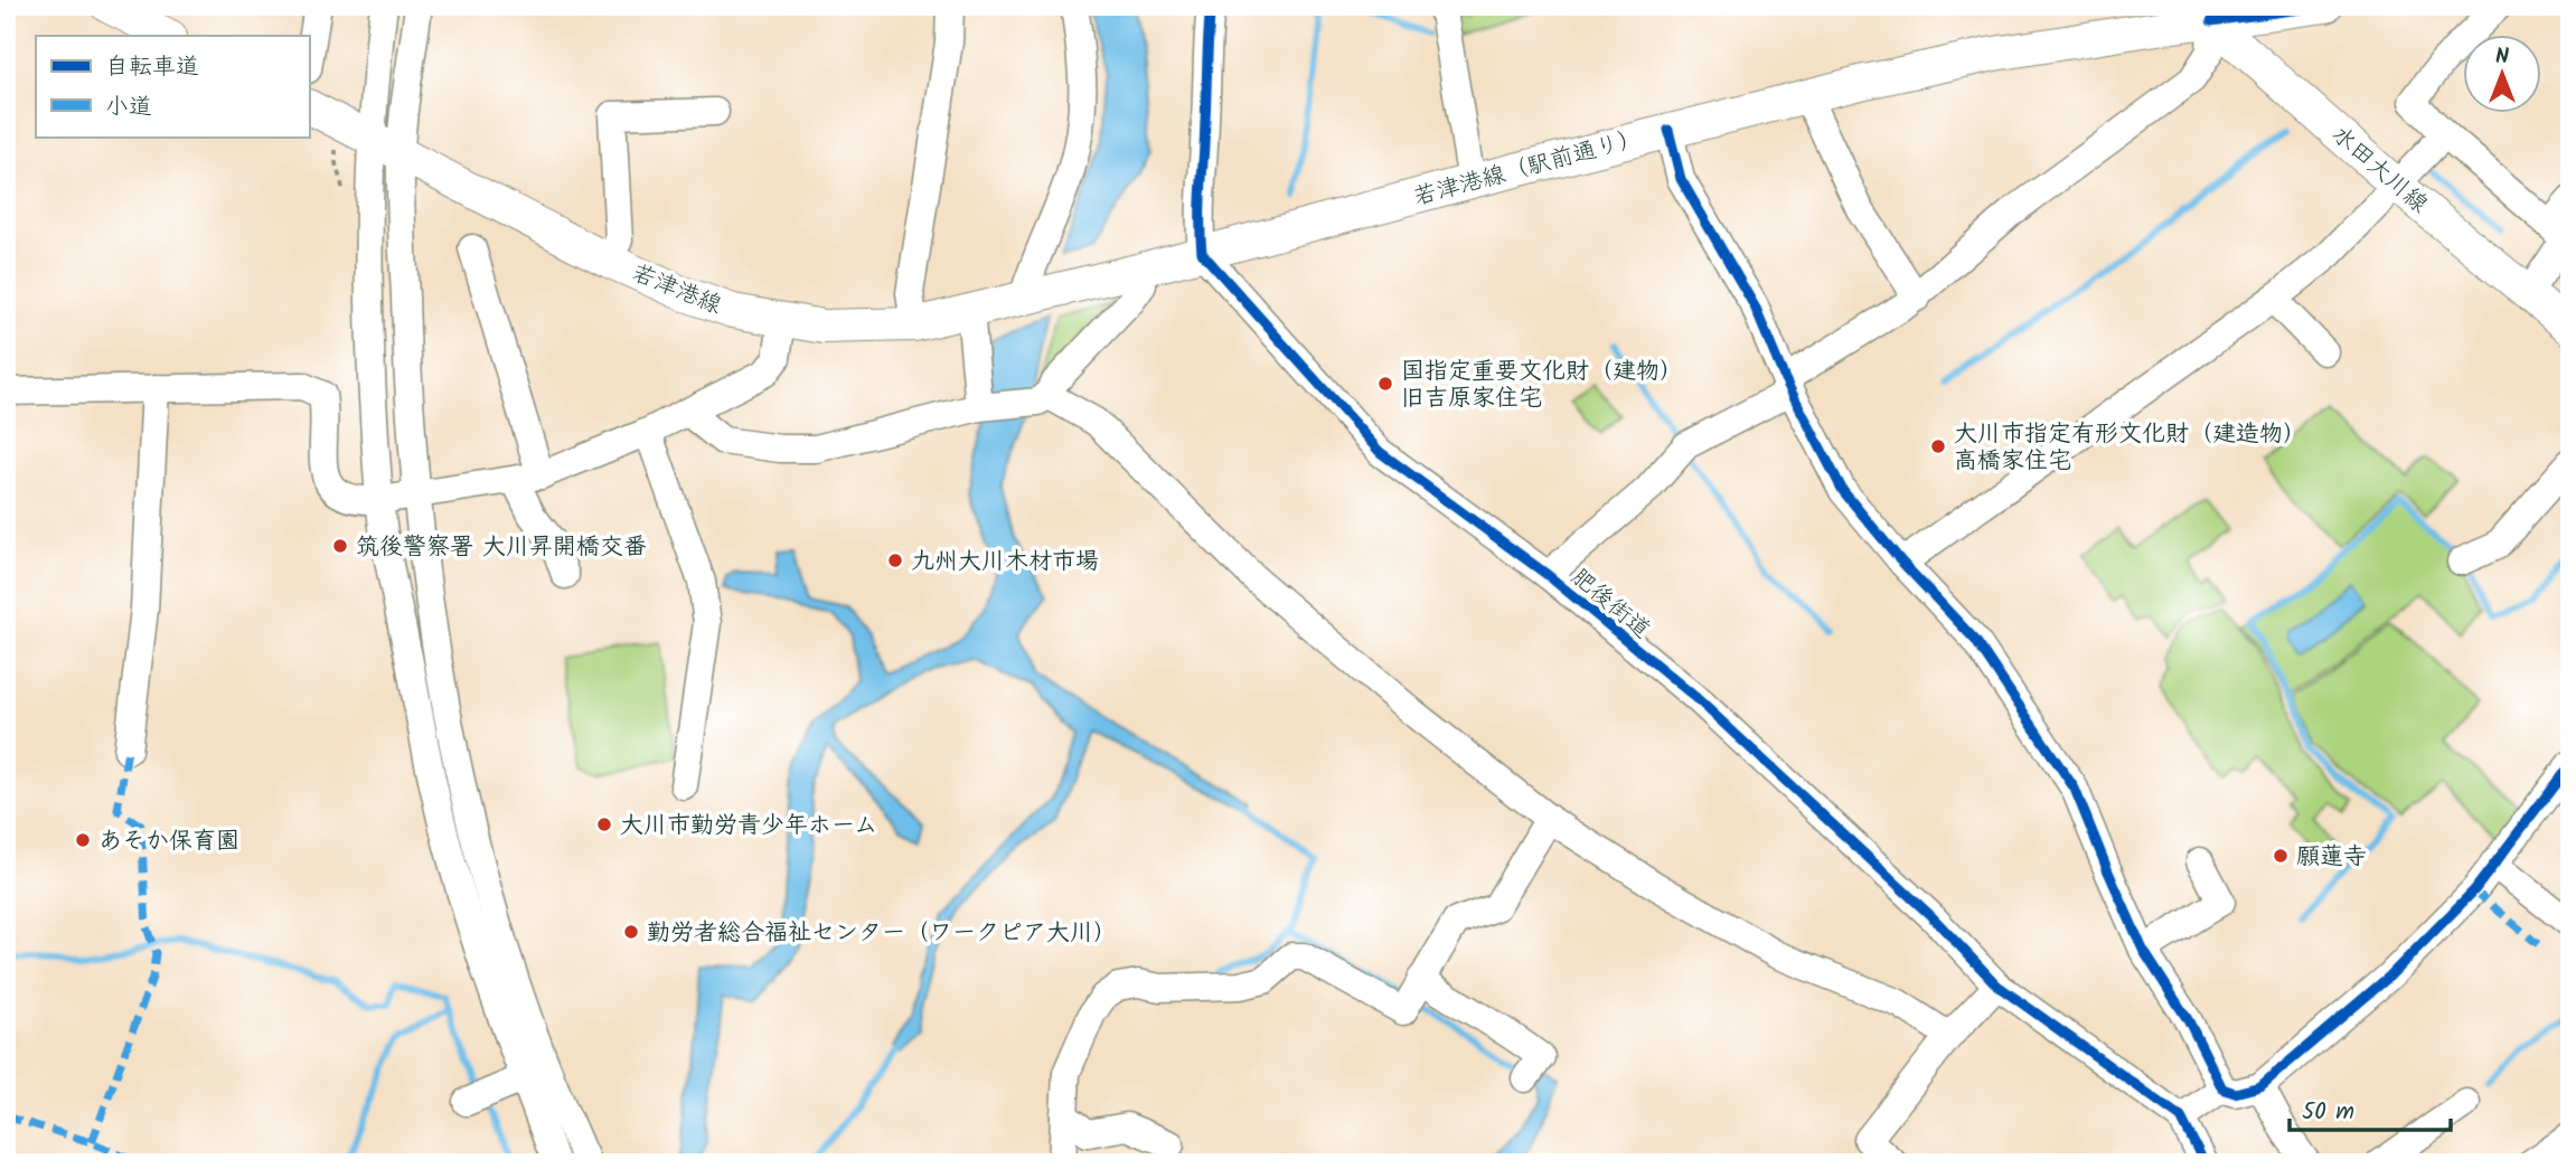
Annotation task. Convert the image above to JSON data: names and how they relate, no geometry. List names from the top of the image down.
{
  "streets": {
    "main road": ["若津港線（駅前通り）", "水田大川線", "若津港線"],
    "street": ["肥後街道"]
  },
  "crossings": [
    ["若津港線（駅前通り）", "水田大川線"],
    ["若津港線（駅前通り）", "若津港線"],
    ["若津港線（駅前通り）", "肥後街道"]
  ],
  "places": [
    "国指定重要文化財（建物） 旧吉原家住宅",
    "大川市指定有形文化財（建造物） 高橋家住宅",
    "筑後警察署 大川昇開橋交番",
    "九州大川木材市場",
    "大川市勤労青少年ホーム",
    "あそか保育園",
    "願蓮寺",
    "勤労者総合福祉センター（ワークピア大川）"
  ],
  "legend": ["自転車道", "小道"],
  "scale_bar": "50 m",
  "north": "top"
}
